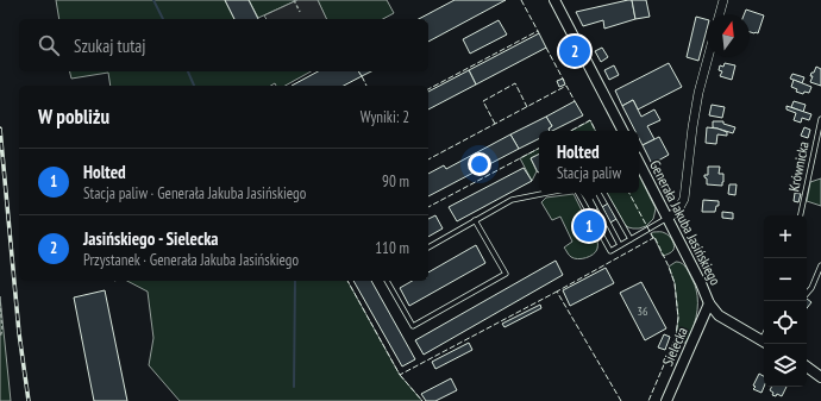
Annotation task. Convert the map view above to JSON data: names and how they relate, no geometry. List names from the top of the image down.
{
  "streets": {
    "street": ["Generała Jakuba Jasińskiego", "Sielecka"],
    "lane": ["Krównicka"]
  },
  "crossings": [
    ["Generała Jakuba Jasińskiego", "Sielecka"]
  ],
  "house_numbers": ["36"],
  "north": "top",
  "page": {
    "search": "Szukaj tutaj",
    "pins": ["2", "1"],
    "heading": ["W pobliżu", "Wyniki: 2"],
    "popup": ["Holted", "Stacja paliw"],
    "list": [
      {
        "mark": "1",
        "name": "Holted",
        "note": "Stacja paliw · Generała Jakuba Jasińskiego",
        "value": "90 m"
      },
      {
        "mark": "2",
        "name": "Jasińskiego - Sielecka",
        "note": "Przystanek · Generała Jakuba Jasińskiego",
        "value": "110 m"
      }
    ],
    "map_buttons": ["+", "−"]
  }
}
